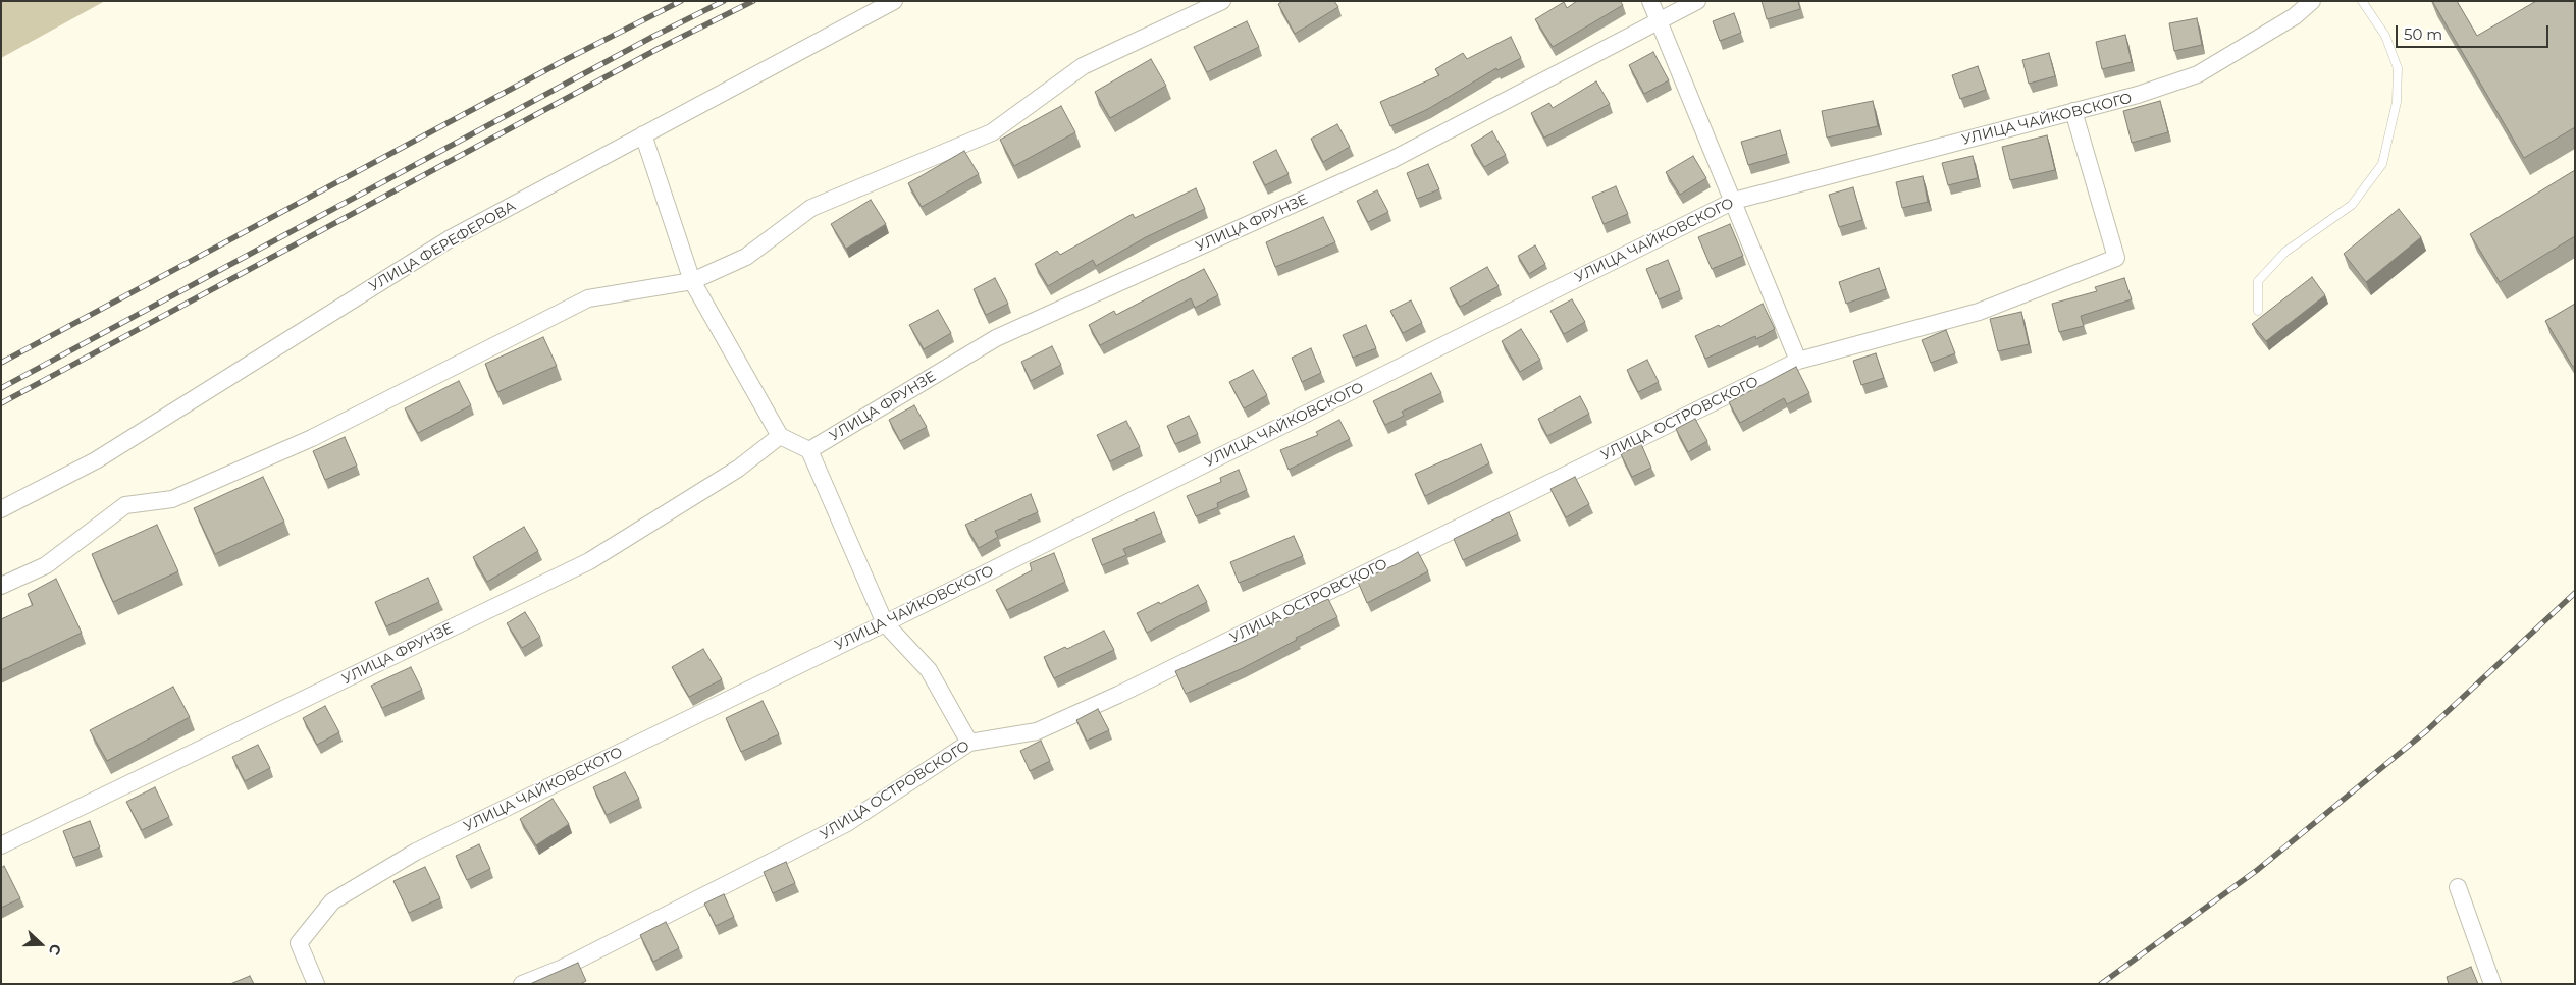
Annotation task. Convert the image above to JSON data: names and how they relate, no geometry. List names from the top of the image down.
{
  "streets": {
    "street": [
      "УЛИЦА ЧАЙКОВСКОГО",
      "УЛИЦА ФРУНЗЕ",
      "УЛИЦА ФЕРЕФЕРОВА",
      "УЛИЦА ОСТРОВСКОГО"
    ]
  },
  "crossings": [
    ["УЛИЦА ЧАЙКОВСКОГО", "УЛИЦА ОСТРОВСКОГО"]
  ],
  "scale_bar": "50 m",
  "north": "right"
}
